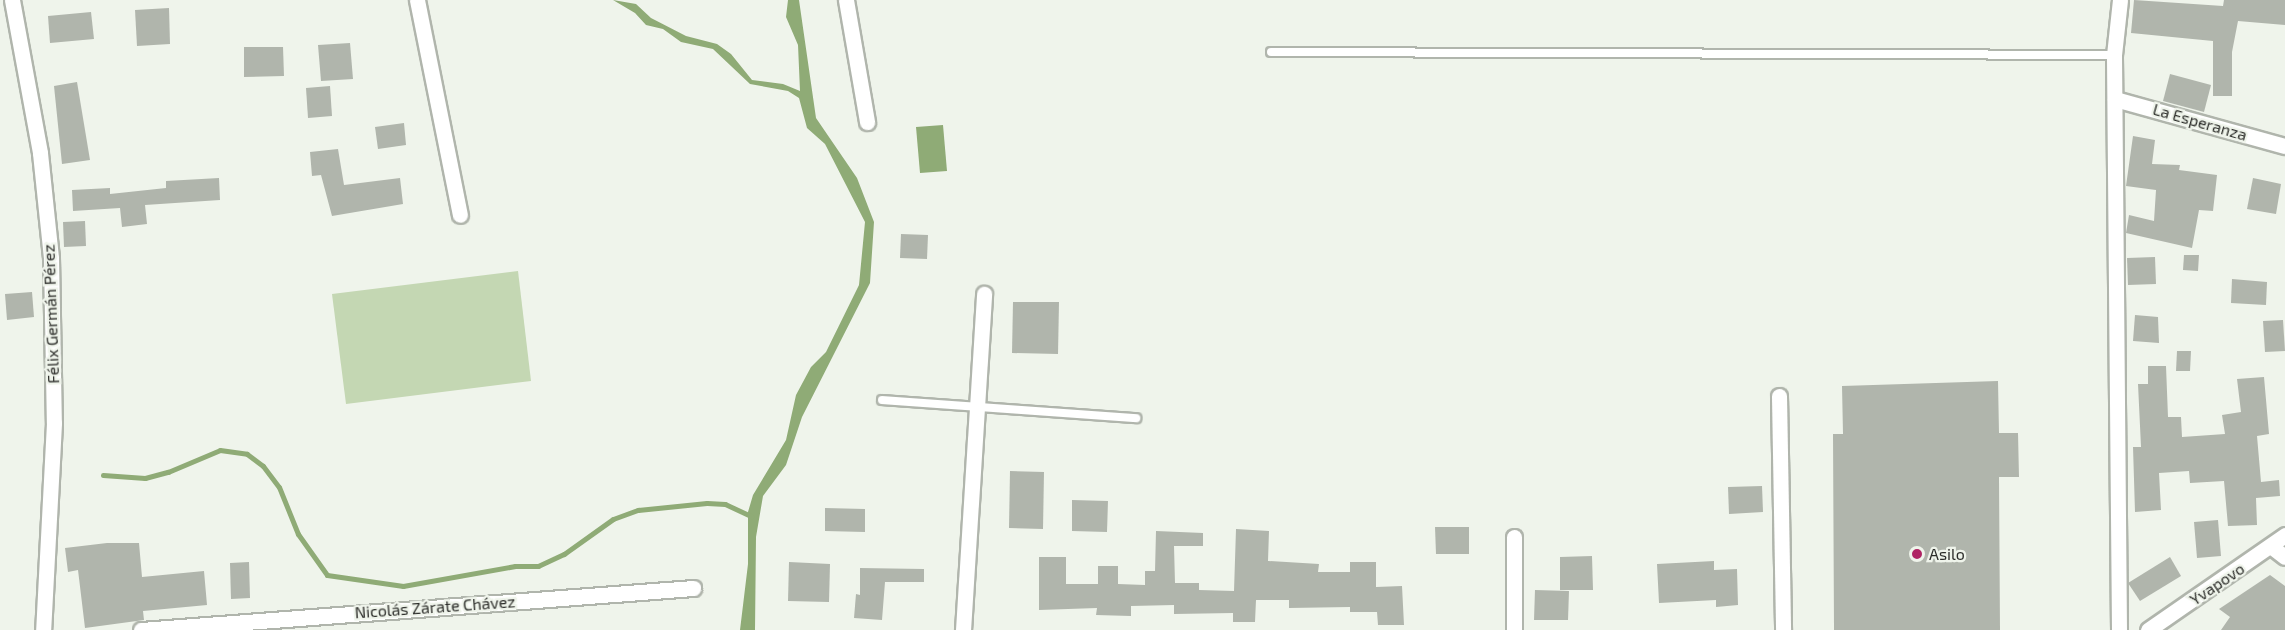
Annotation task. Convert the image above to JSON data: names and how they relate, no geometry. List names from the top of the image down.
{
  "streets": {
    "street": [
      "La Esperanza",
      "Félix Germán Pérez",
      "Yvapovo",
      "Nicolás Zárate Chávez"
    ]
  },
  "places": ["Asilo"]
}
